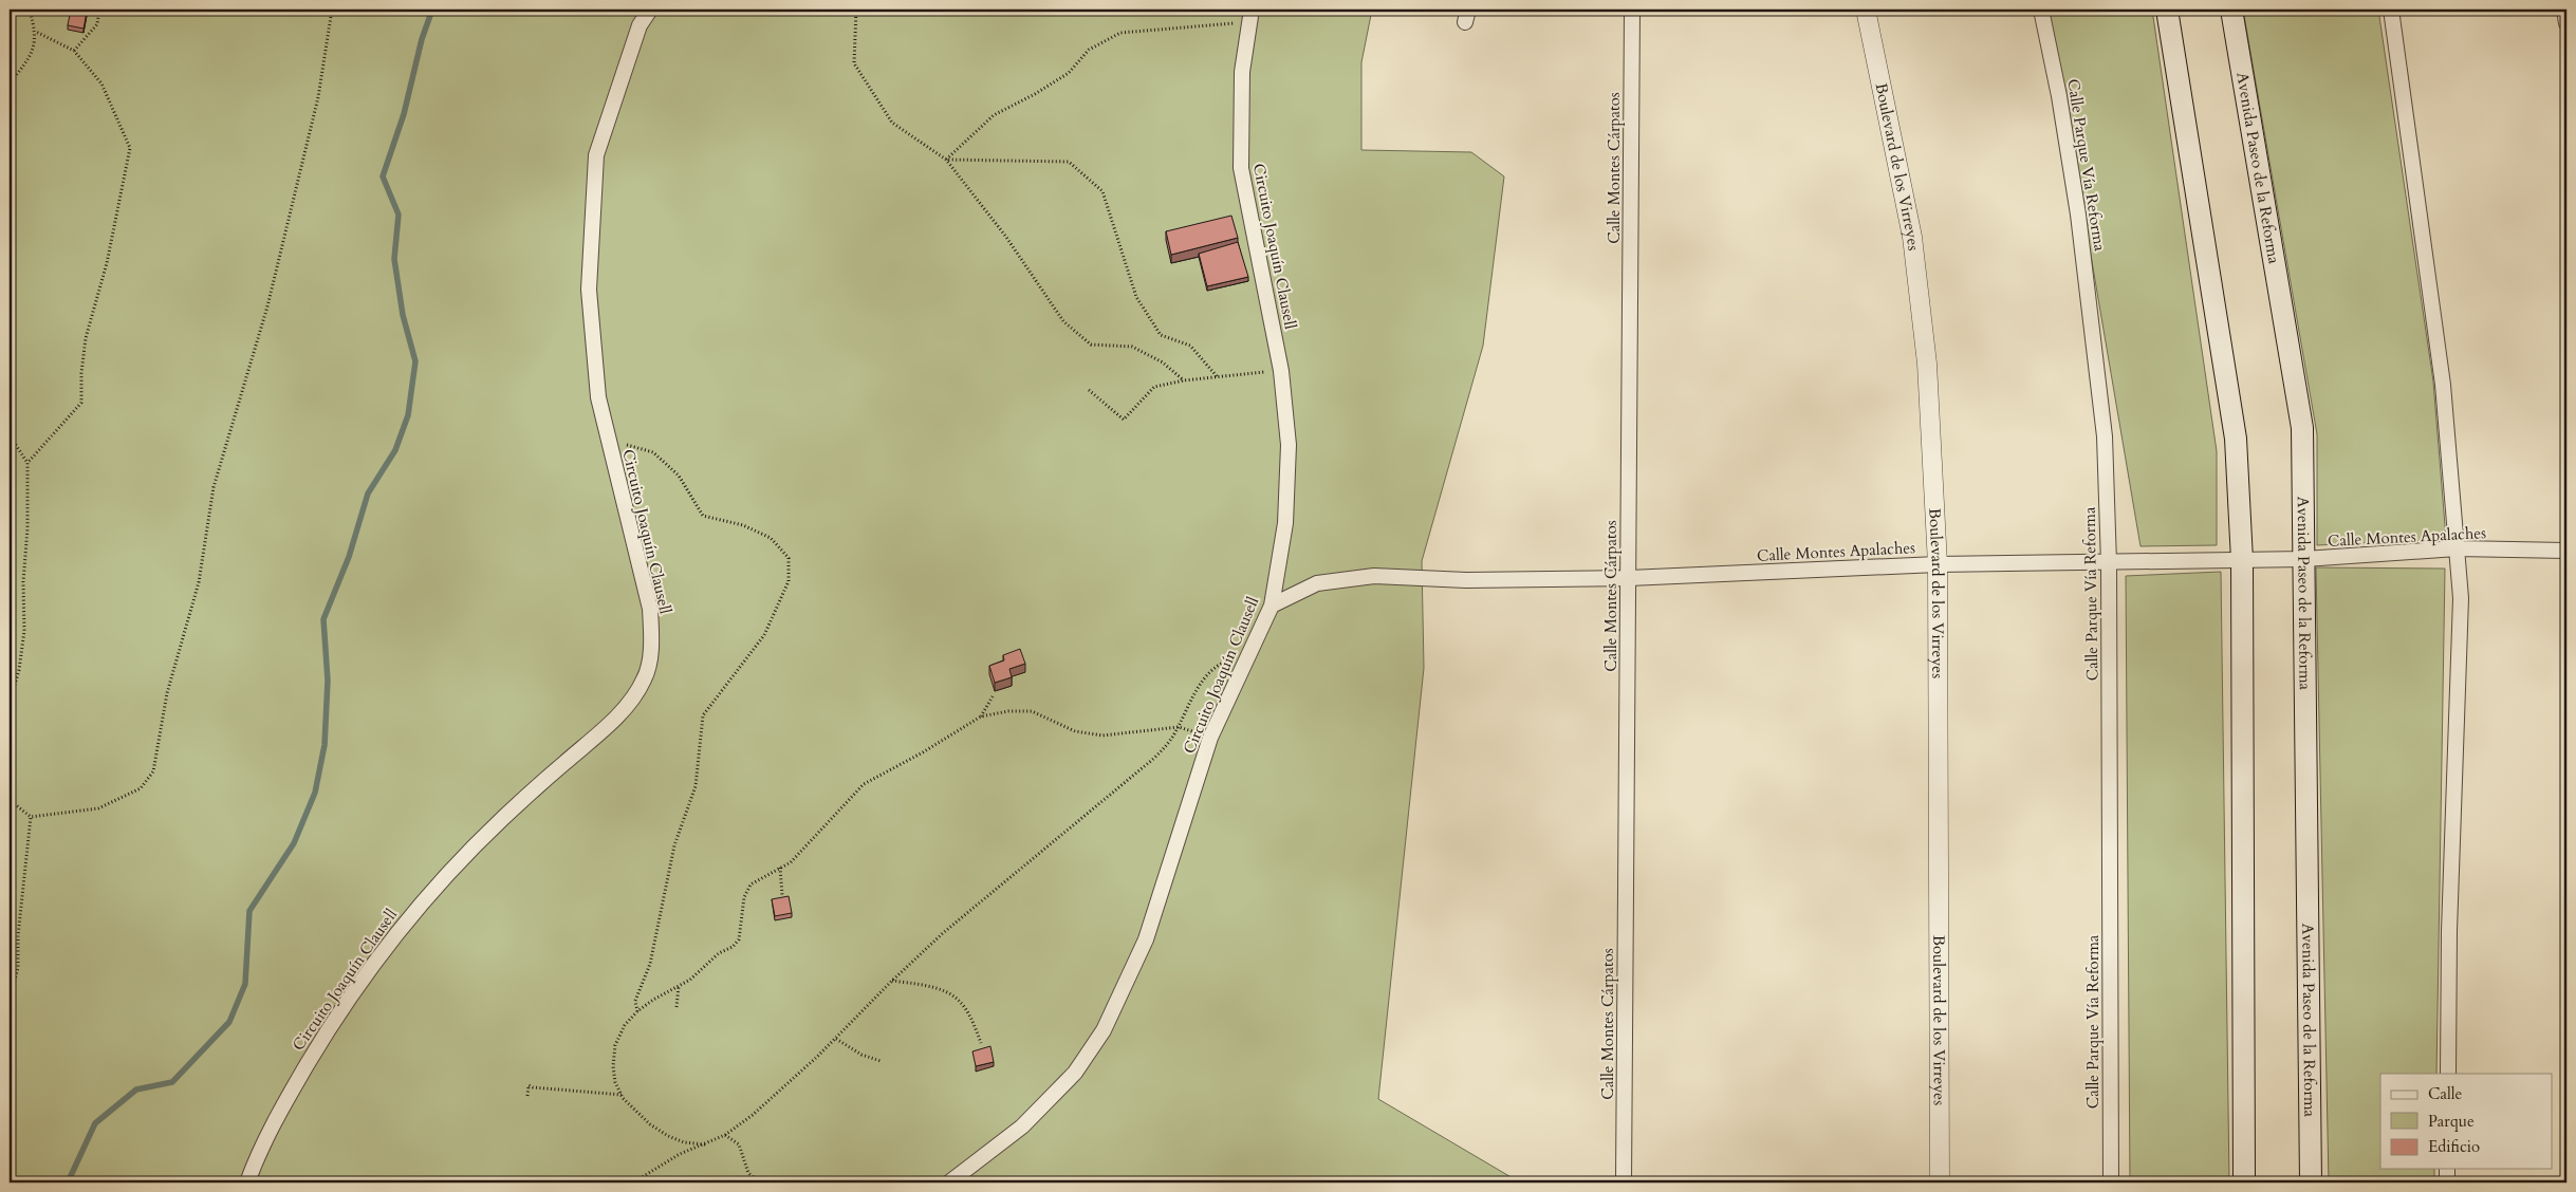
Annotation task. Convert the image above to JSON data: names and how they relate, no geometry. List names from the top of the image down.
{
  "streets": {
    "main road": ["Avenida Paseo de la Reforma"],
    "street": [
      "Calle Parque Vía Reforma",
      "Calle Montes Cárpatos",
      "Boulevard de los Virreyes",
      "Circuito Joaquín Clausell",
      "Calle Montes Apalaches"
    ]
  },
  "crossings": [
    ["Calle Parque Vía Reforma", "Calle Montes Apalaches"],
    ["Calle Montes Cárpatos", "Calle Montes Apalaches"],
    ["Boulevard de los Virreyes", "Calle Montes Apalaches"],
    ["Avenida Paseo de la Reforma", "Calle Montes Apalaches"],
    ["Circuito Joaquín Clausell", "Calle Montes Apalaches"]
  ],
  "legend": ["Calle", "Parque", "Edificio"]
}
